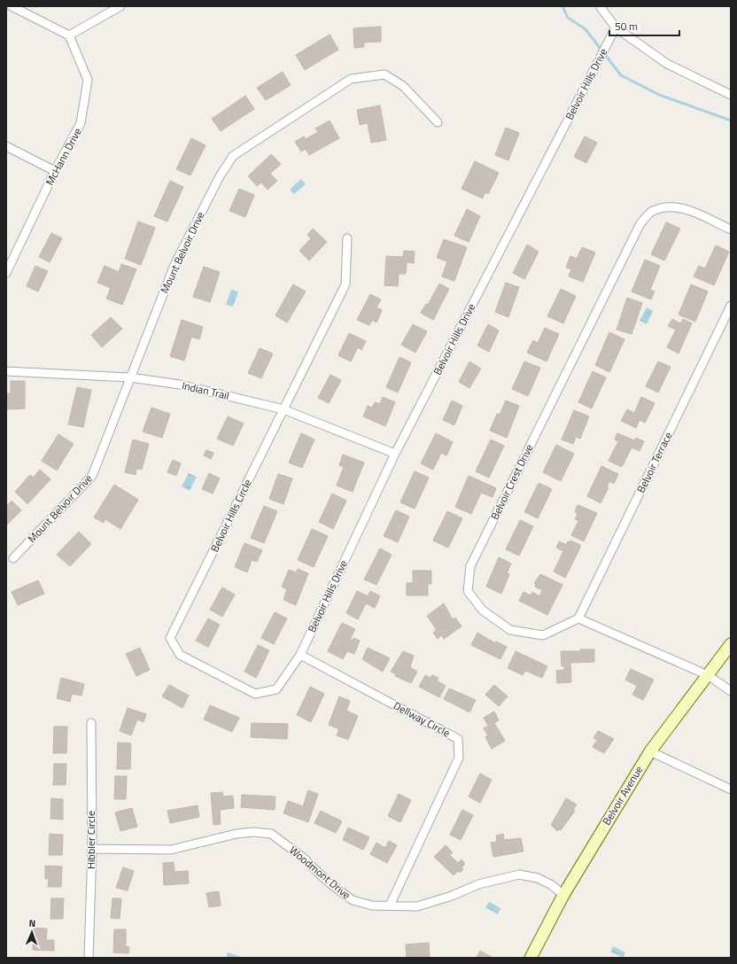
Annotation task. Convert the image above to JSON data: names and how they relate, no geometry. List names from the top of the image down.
{
  "streets": {
    "street": [
      "Belvoir Hills Drive",
      "McHann Drive",
      "Mount Belvoir Drive",
      "Indian Trail",
      "Belvoir Terrace",
      "Belvoir Crest Drive",
      "Belvoir Hills Circle",
      "Dellway Circle",
      "Belvoir Avenue",
      "Hibbler Circle",
      "Woodmont Drive"
    ]
  },
  "crossings": [
    ["Belvoir Hills Drive", "Indian Trail"],
    ["Belvoir Hills Drive", "Belvoir Hills Circle"],
    ["Belvoir Hills Drive", "Dellway Circle"],
    ["Mount Belvoir Drive", "Indian Trail"],
    ["Indian Trail", "Belvoir Hills Circle"],
    ["Belvoir Terrace", "Belvoir Crest Drive"],
    ["Belvoir Hills Circle", "Dellway Circle"],
    ["Dellway Circle", "Woodmont Drive"],
    ["Belvoir Avenue", "Woodmont Drive"],
    ["Hibbler Circle", "Woodmont Drive"]
  ],
  "scale_bar": "50 m",
  "north": "top"
}
